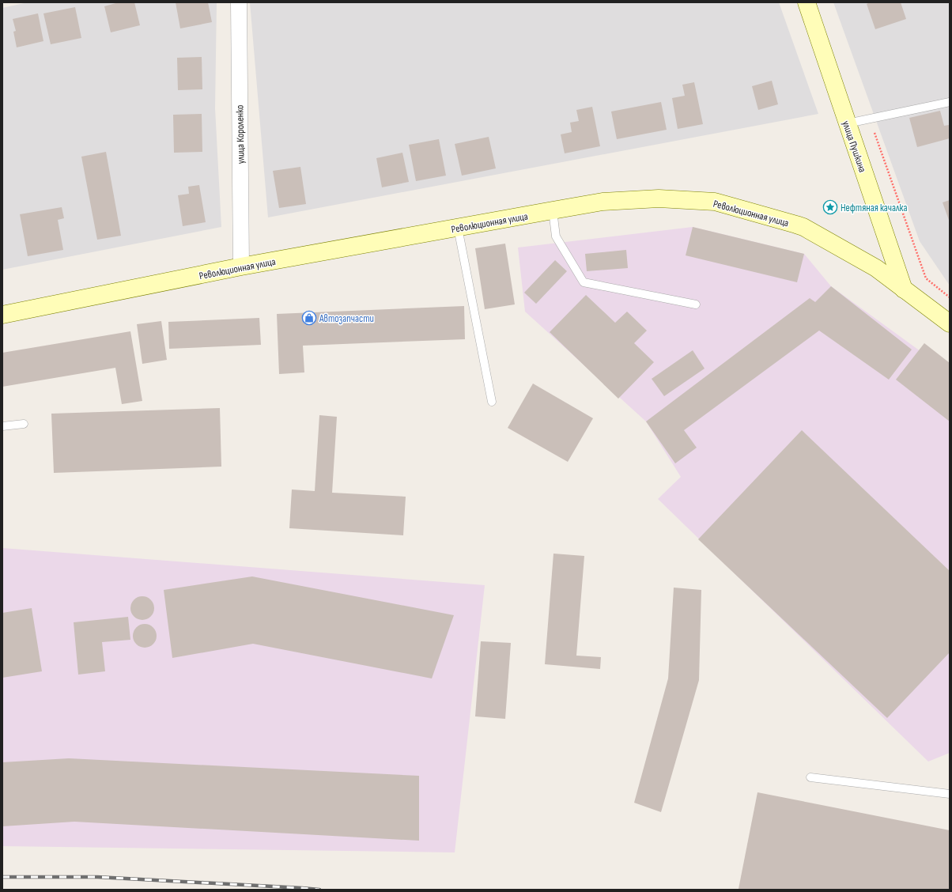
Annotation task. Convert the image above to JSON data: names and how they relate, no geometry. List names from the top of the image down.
{
  "streets": {
    "main road": ["улица Пушкина", "Революционная улица"],
    "street": ["улица Короленко"]
  },
  "crossings": [
    ["улица Короленко", "Революционная улица"],
    ["улица Пушкина", "Революционная улица"]
  ],
  "places": {
    "place": ["Нефтяная качалка"],
    "shop": ["Автозапчасти"]
  }
}
